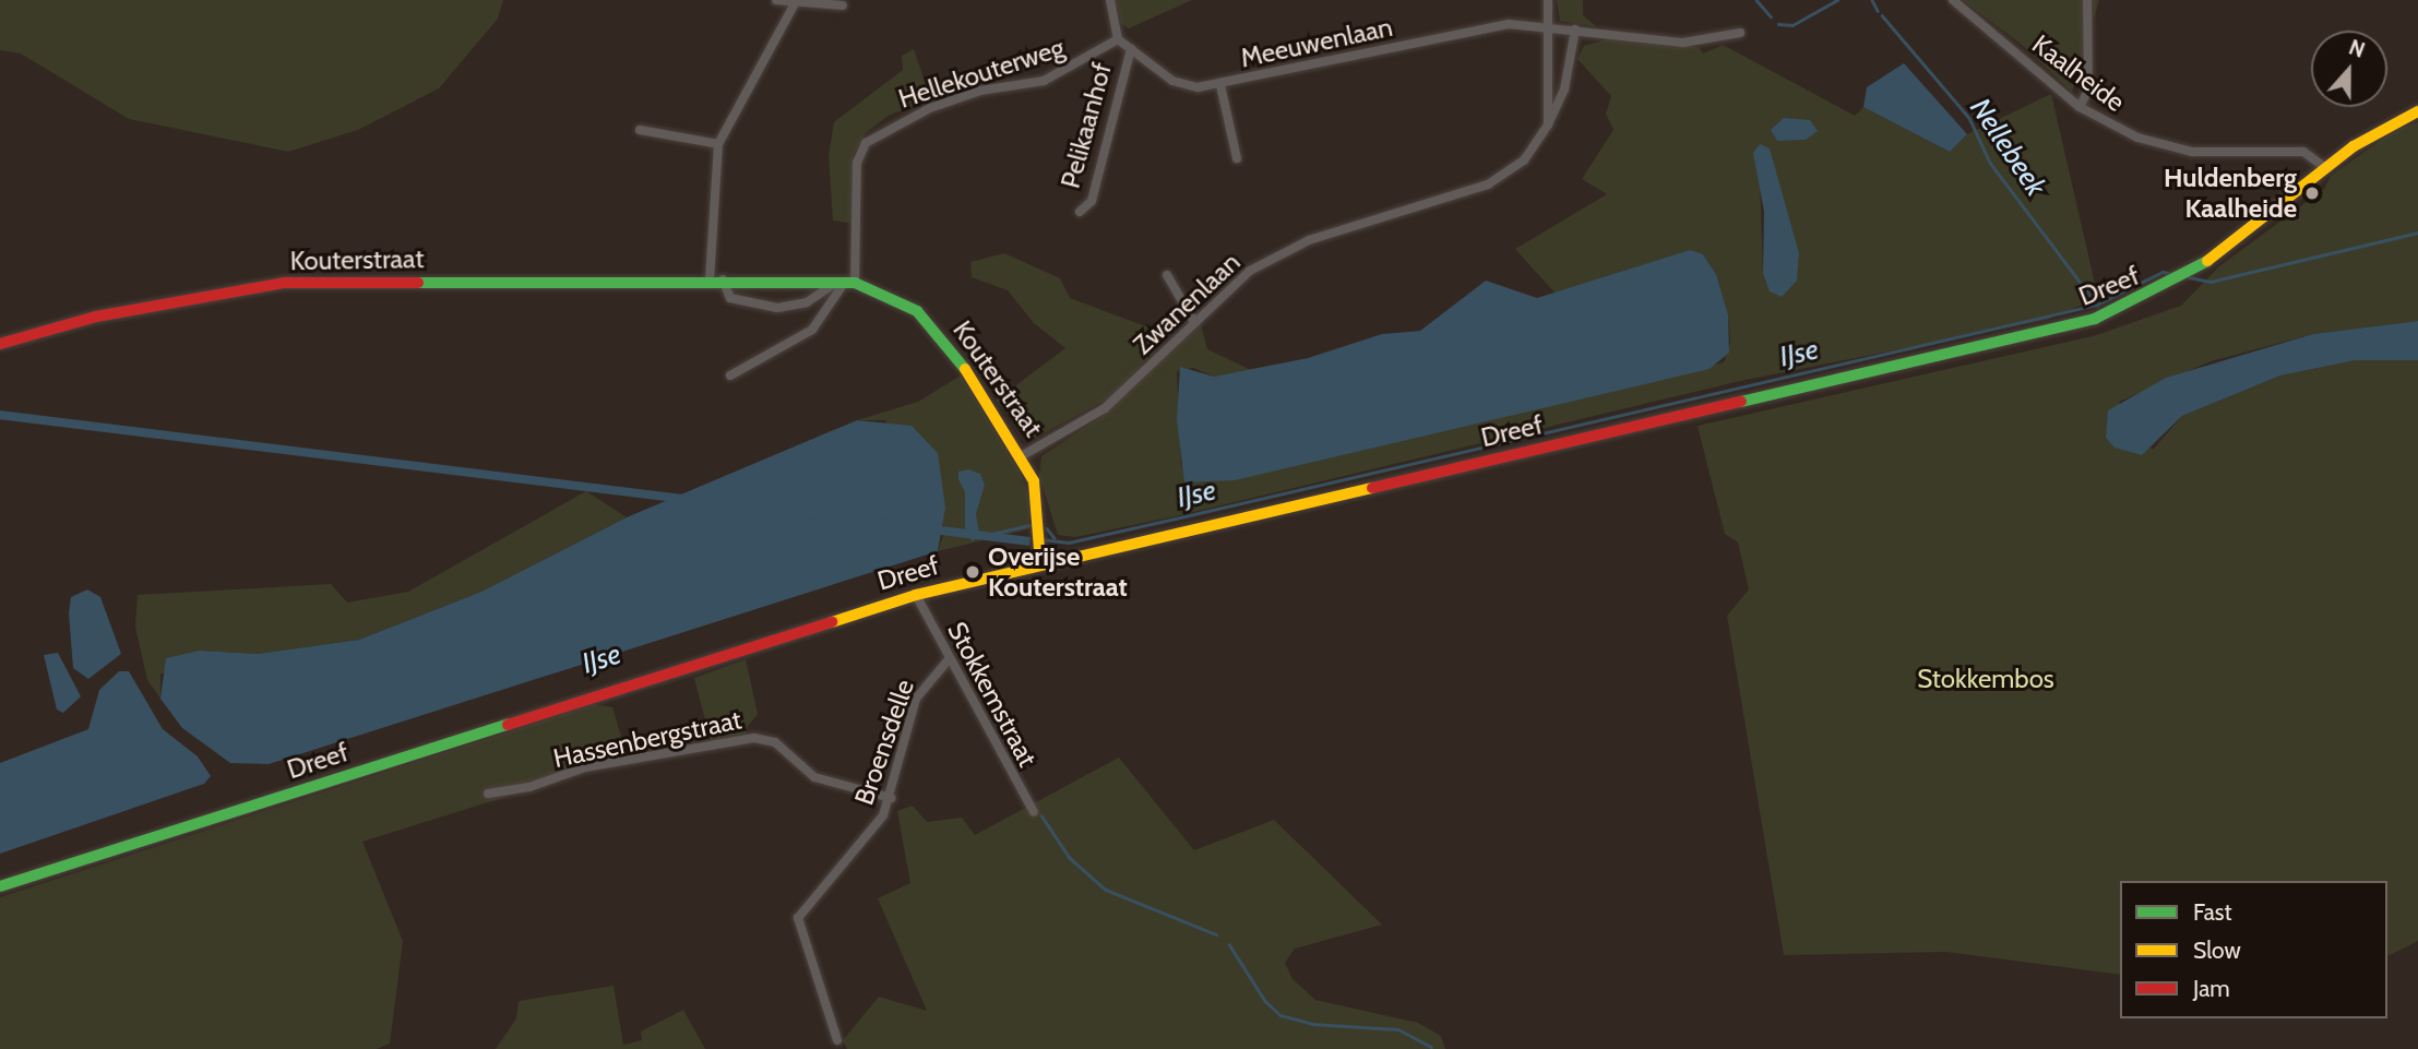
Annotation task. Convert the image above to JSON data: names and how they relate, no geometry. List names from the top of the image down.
{
  "streets": {
    "main road": ["Kouterstraat", "Dreef"],
    "street": [
      "Meeuwenlaan",
      "Hellekouterweg",
      "Kaalheide",
      "Pelikaanhof",
      "Zwanenlaan",
      "Stokkemstraat",
      "Hassenbergstraat",
      "Broensdelle"
    ]
  },
  "crossings": [
    ["Meeuwenlaan", "Hellekouterweg"],
    ["Meeuwenlaan", "Pelikaanhof"],
    ["Meeuwenlaan", "Zwanenlaan"],
    ["Hellekouterweg", "Kouterstraat"],
    ["Kaalheide", "Dreef"],
    ["Kouterstraat", "Dreef"],
    ["Kouterstraat", "Zwanenlaan"],
    ["Dreef", "Stokkemstraat"],
    ["Stokkemstraat", "Broensdelle"],
    ["Hassenbergstraat", "Broensdelle"]
  ],
  "water": ["Nellebeek", "IJse"],
  "parks": ["Stokkembos"],
  "places": ["Huldenberg Kaalheide", "Overijse Kouterstraat"],
  "legend": ["Fast", "Slow", "Jam"],
  "north": "top"
}
